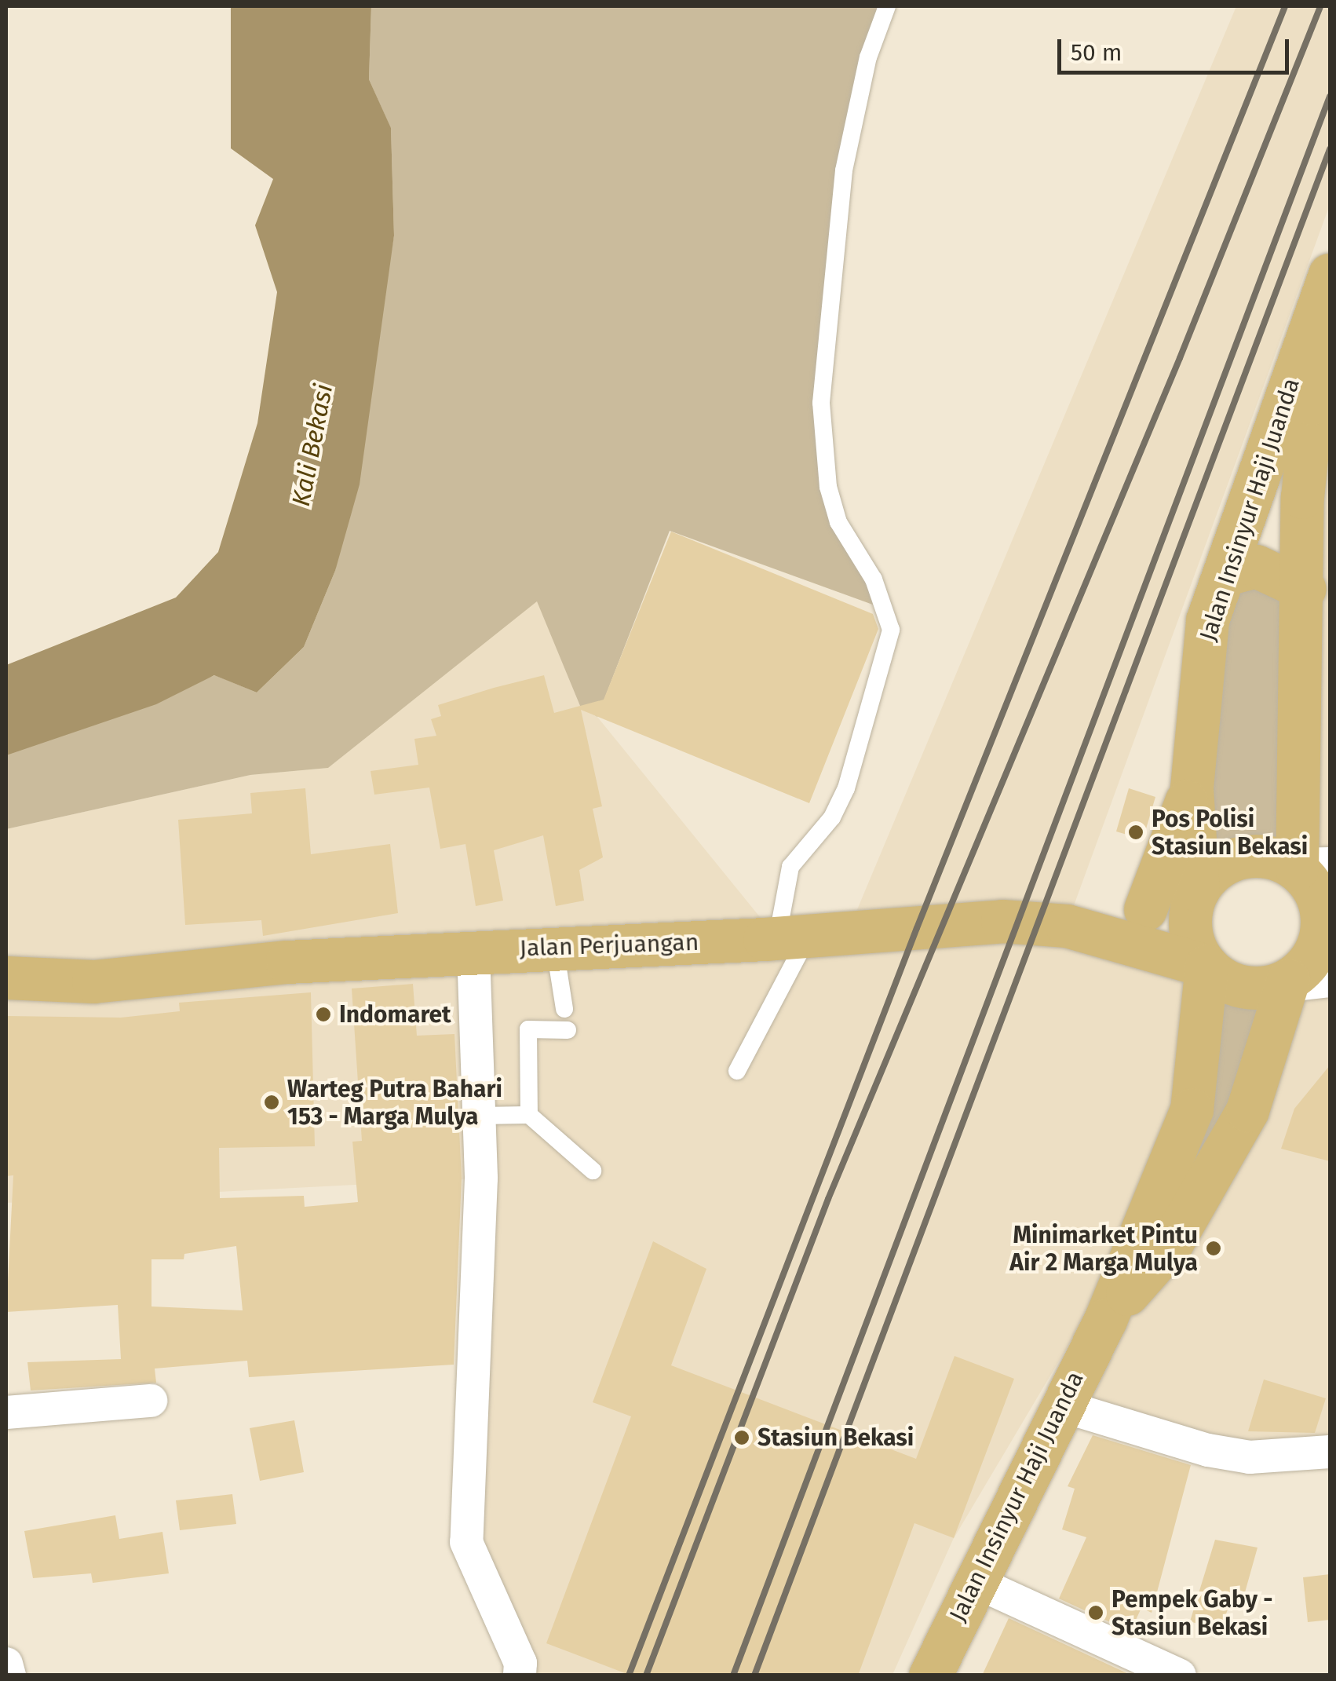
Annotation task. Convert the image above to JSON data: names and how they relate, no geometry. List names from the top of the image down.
{
  "streets": {
    "main road": ["Jalan Insinyur Haji Juanda", "Jalan Perjuangan"]
  },
  "crossings": [
    ["Jalan Insinyur Haji Juanda", "Jalan Perjuangan"]
  ],
  "water": ["Kali Bekasi"],
  "places": [
    "Pos Polisi Stasiun Bekasi",
    "Indomaret",
    "Warteg Putra Bahari 153 - Marga Mulya",
    "Minimarket Pintu Air 2 Marga Mulya",
    "Stasiun Bekasi",
    "Pempek Gaby - Stasiun Bekasi"
  ],
  "scale_bar": "50 m"
}
